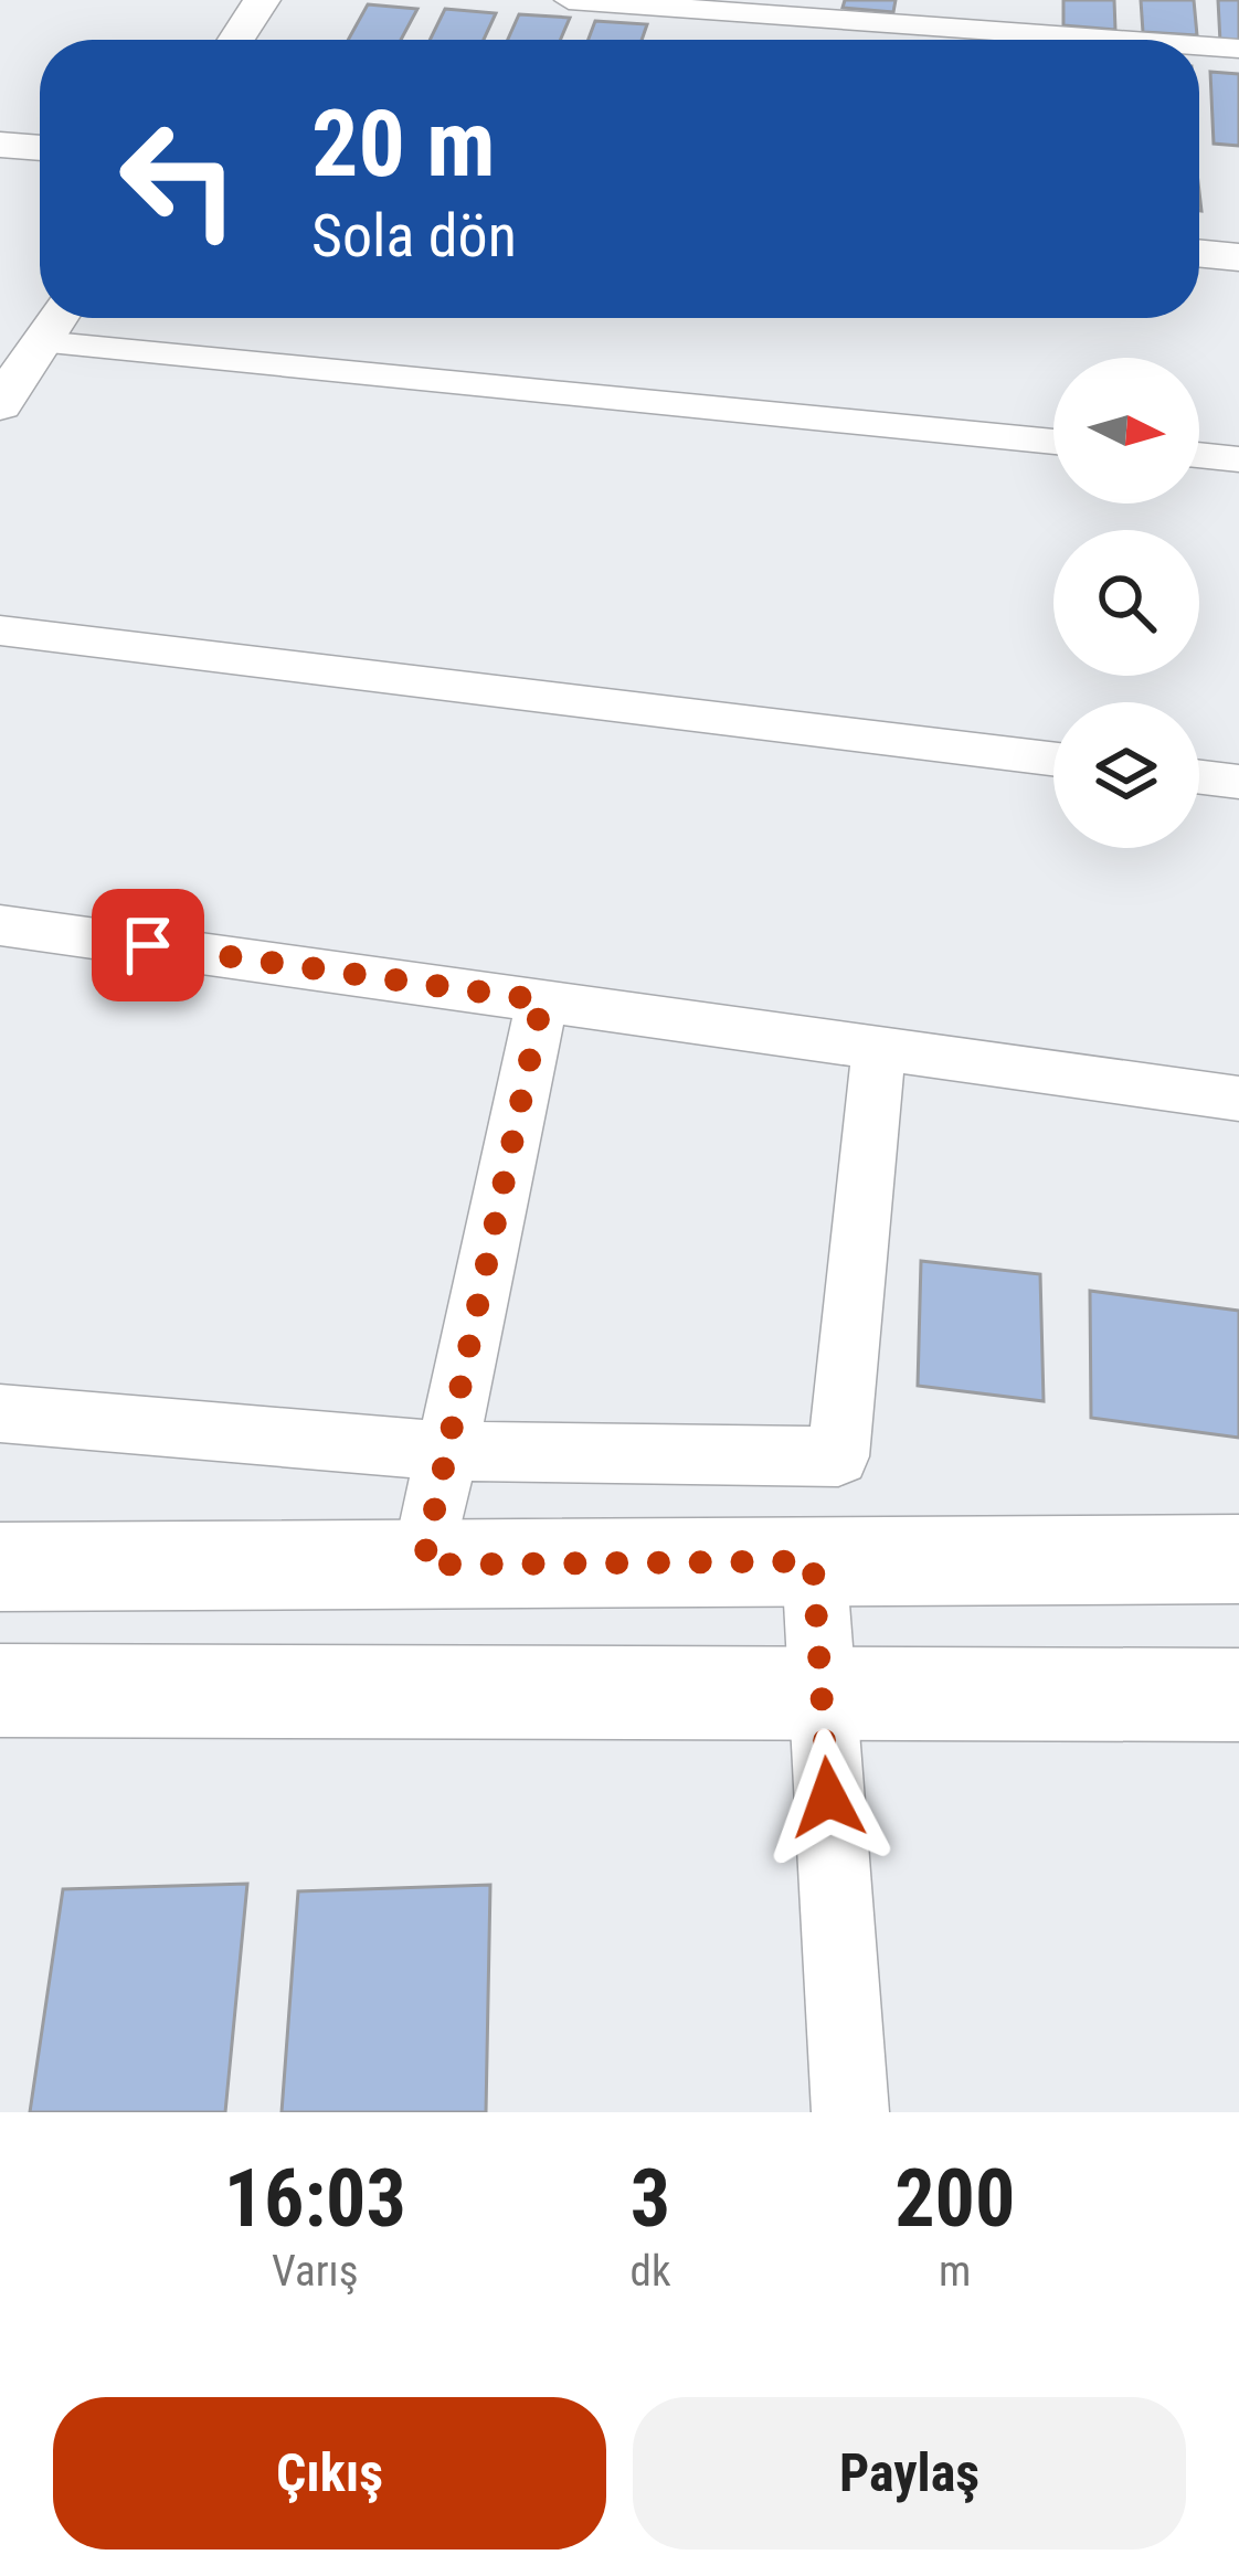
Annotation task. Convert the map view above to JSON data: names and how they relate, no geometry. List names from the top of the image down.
{
  "north": "right",
  "page": {
    "turn": ["20 m", "Sola dön"],
    "eta": [
      "16:03",
      "Varış",
      "3",
      "dk",
      "200",
      "m"
    ],
    "buttons": ["Çıkış", "Paylaş"]
  }
}
